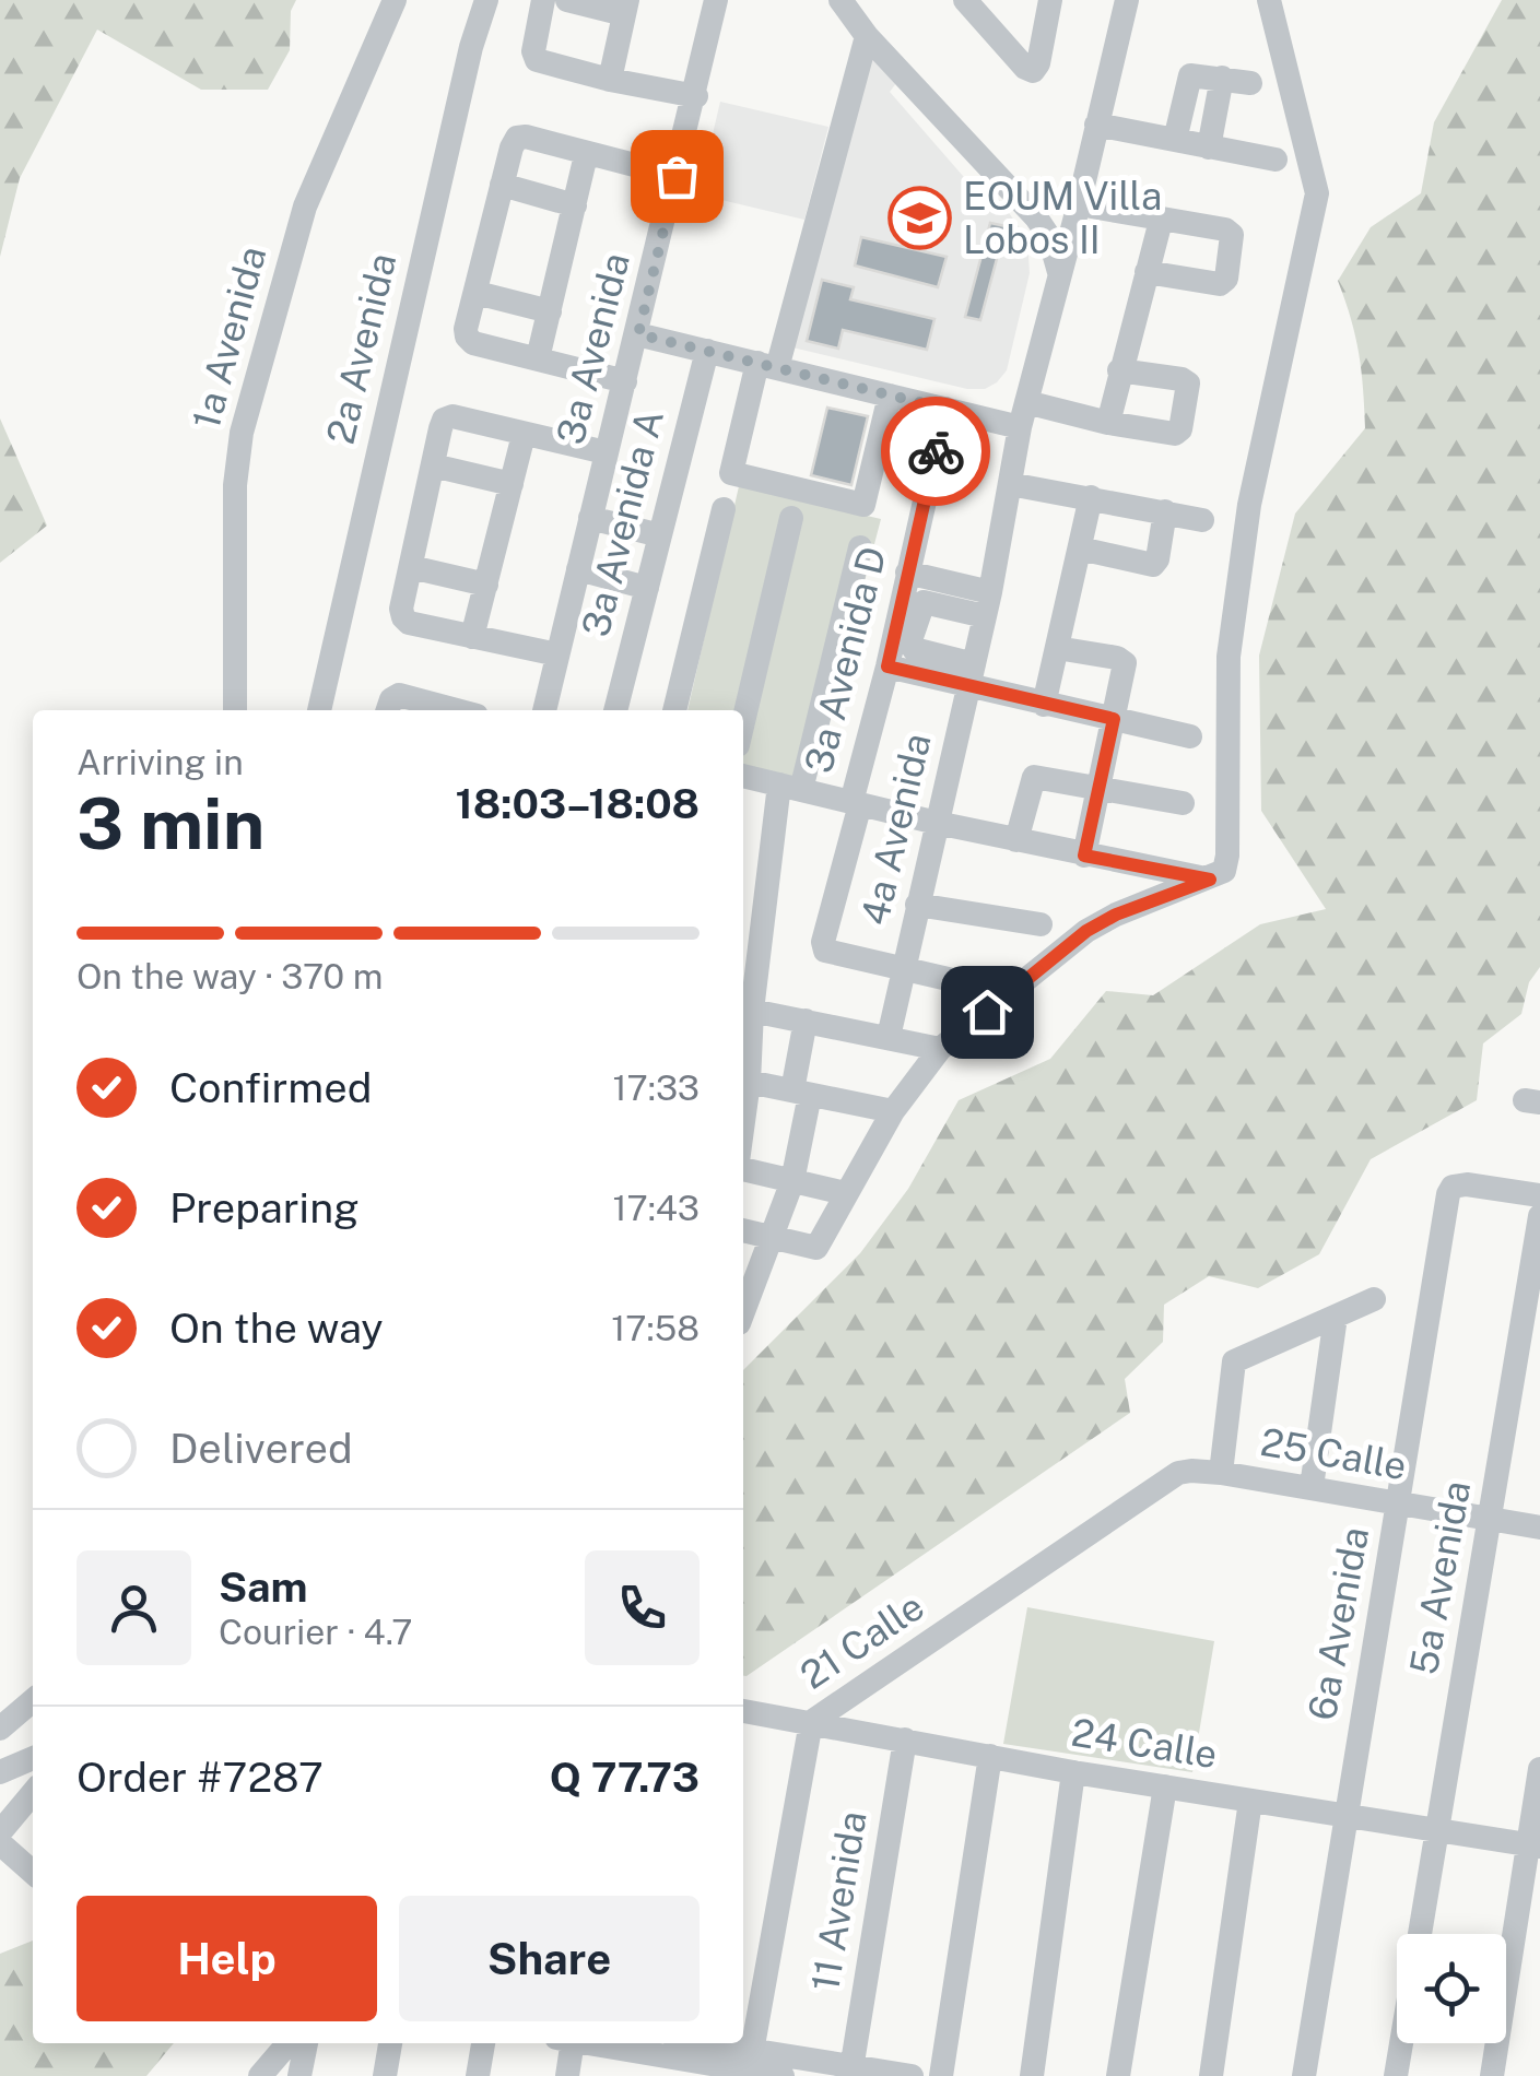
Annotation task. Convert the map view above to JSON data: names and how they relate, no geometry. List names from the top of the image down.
{
  "streets": {
    "street": [
      "1a Avenida",
      "2a Avenida",
      "3a Avenida",
      "3a Avenida A",
      "3a Avenida D",
      "4a Avenida",
      "25 Calle",
      "5a Avenida",
      "6a Avenida",
      "21 Calle",
      "24 Calle",
      "11 Avenida"
    ]
  },
  "crossings": [
    ["3a Avenida D", "4a Avenida"],
    ["25 Calle", "5a Avenida"],
    ["25 Calle", "6a Avenida"],
    ["25 Calle", "21 Calle"],
    ["5a Avenida", "24 Calle"],
    ["6a Avenida", "24 Calle"],
    ["21 Calle", "24 Calle"],
    ["24 Calle", "11 Avenida"]
  ],
  "places": {
    "school or university": ["EOUM Villa Lobos II"]
  },
  "page": {
    "heading": ["3 min", "Arriving in", "18:03–18:08"],
    "panel": [
      "Sam",
      "Courier · 4.7",
      "Order #7287",
      "Q 77.73"
    ],
    "bar": "On the way · 370 m",
    "list": [
      ["Confirmed", "17:33"],
      ["Preparing", "17:43"],
      ["On the way", "17:58"],
      "Delivered"
    ],
    "buttons": ["Help", "Share"]
  }
}
